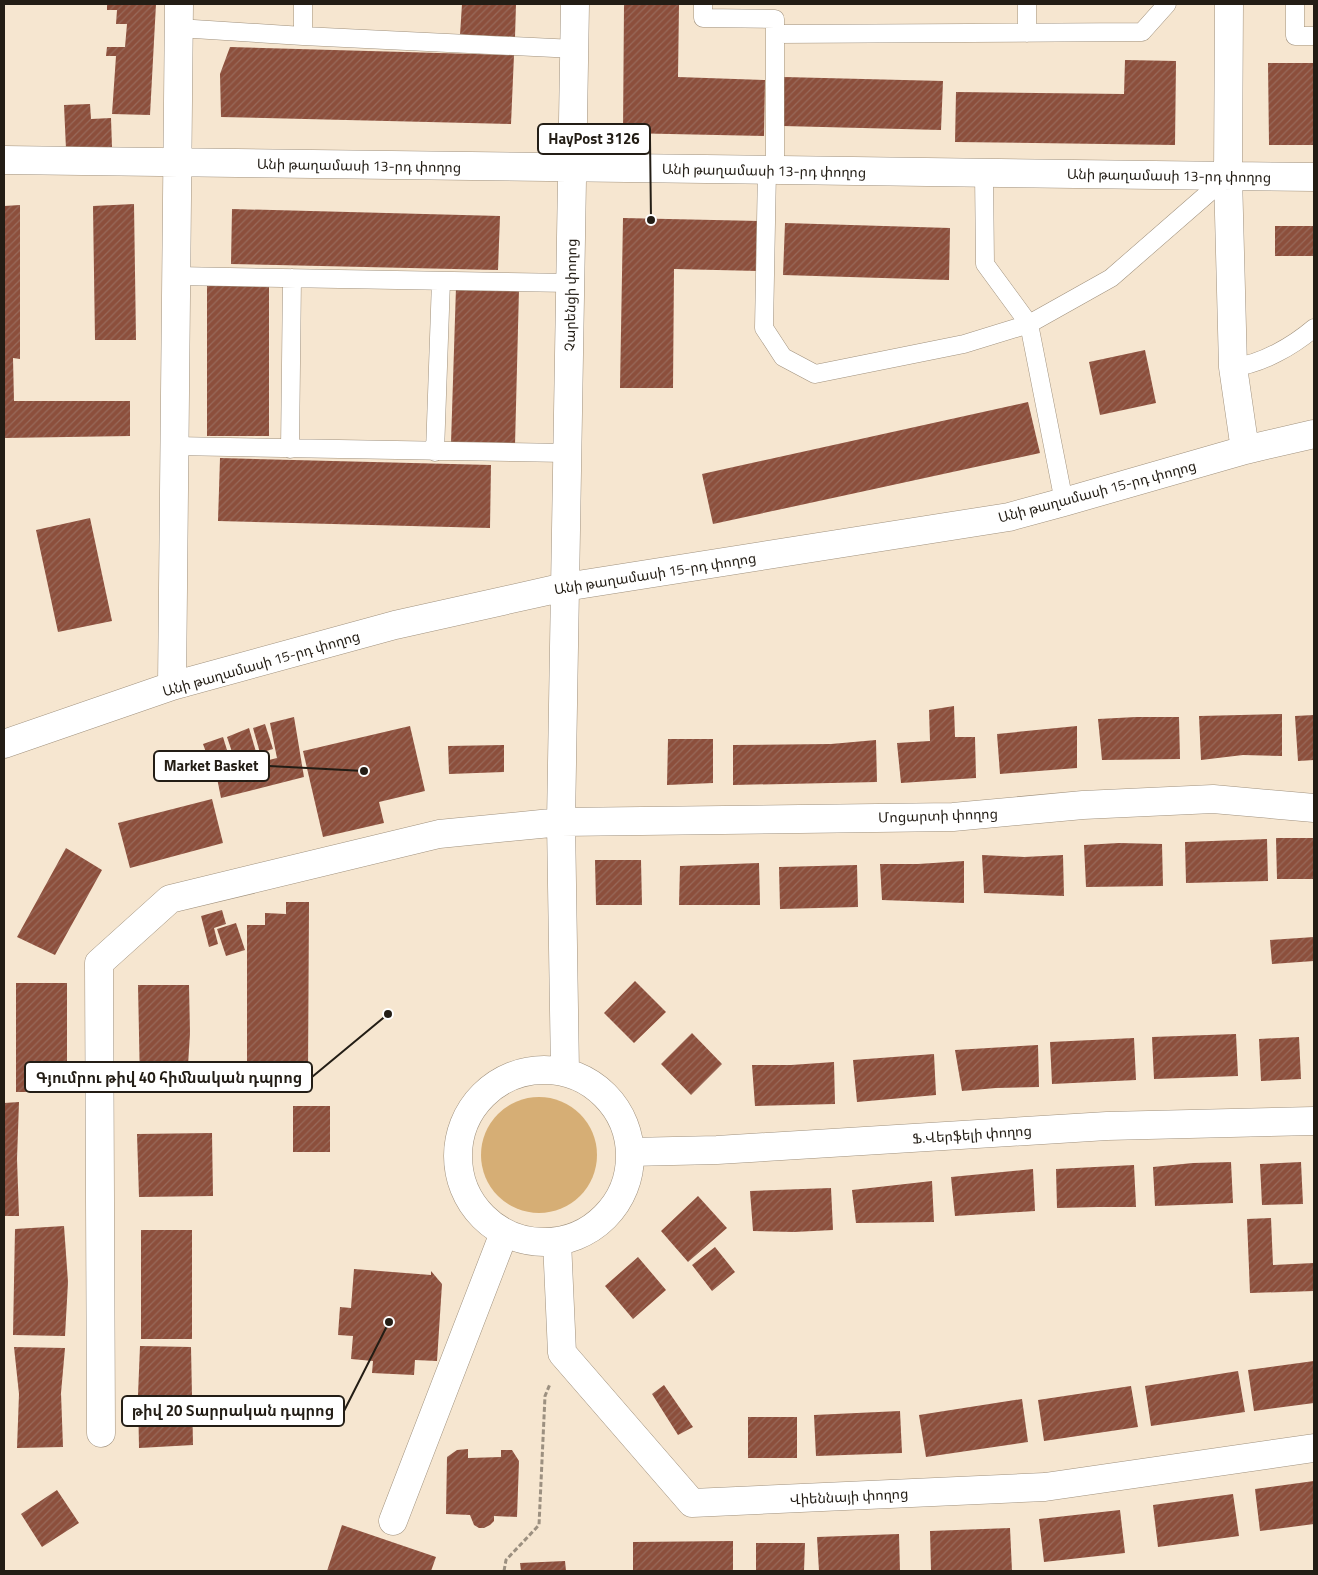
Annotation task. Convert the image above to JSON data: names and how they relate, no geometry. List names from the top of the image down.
{
  "streets": {
    "street": [
      "Անի թաղամասի 13-րդ փողոց",
      "Չարենցի փողոց",
      "Անի թաղամասի 15-րդ փողոց",
      "Մոցարտի փողոց",
      "Ֆ.Վերֆելի փողոց",
      "Վիեննայի փողոց"
    ]
  },
  "crossings": [
    ["Անի թաղամասի 13-րդ փողոց", "Չարենցի փողոց"],
    ["Չարենցի փողոց", "Անի թաղամասի 15-րդ փողոց"],
    ["Չարենցի փողոց", "Մոցարտի փողոց"],
    ["Չարենցի փողոց", "Ֆ.Վերֆելի փողոց"]
  ],
  "places": [
    "HayPost 3126",
    "Market Basket",
    "Գյումրու թիվ 40 հիմնական դպրոց",
    "թիվ 20 Տարրական դպրոց"
  ]
}
